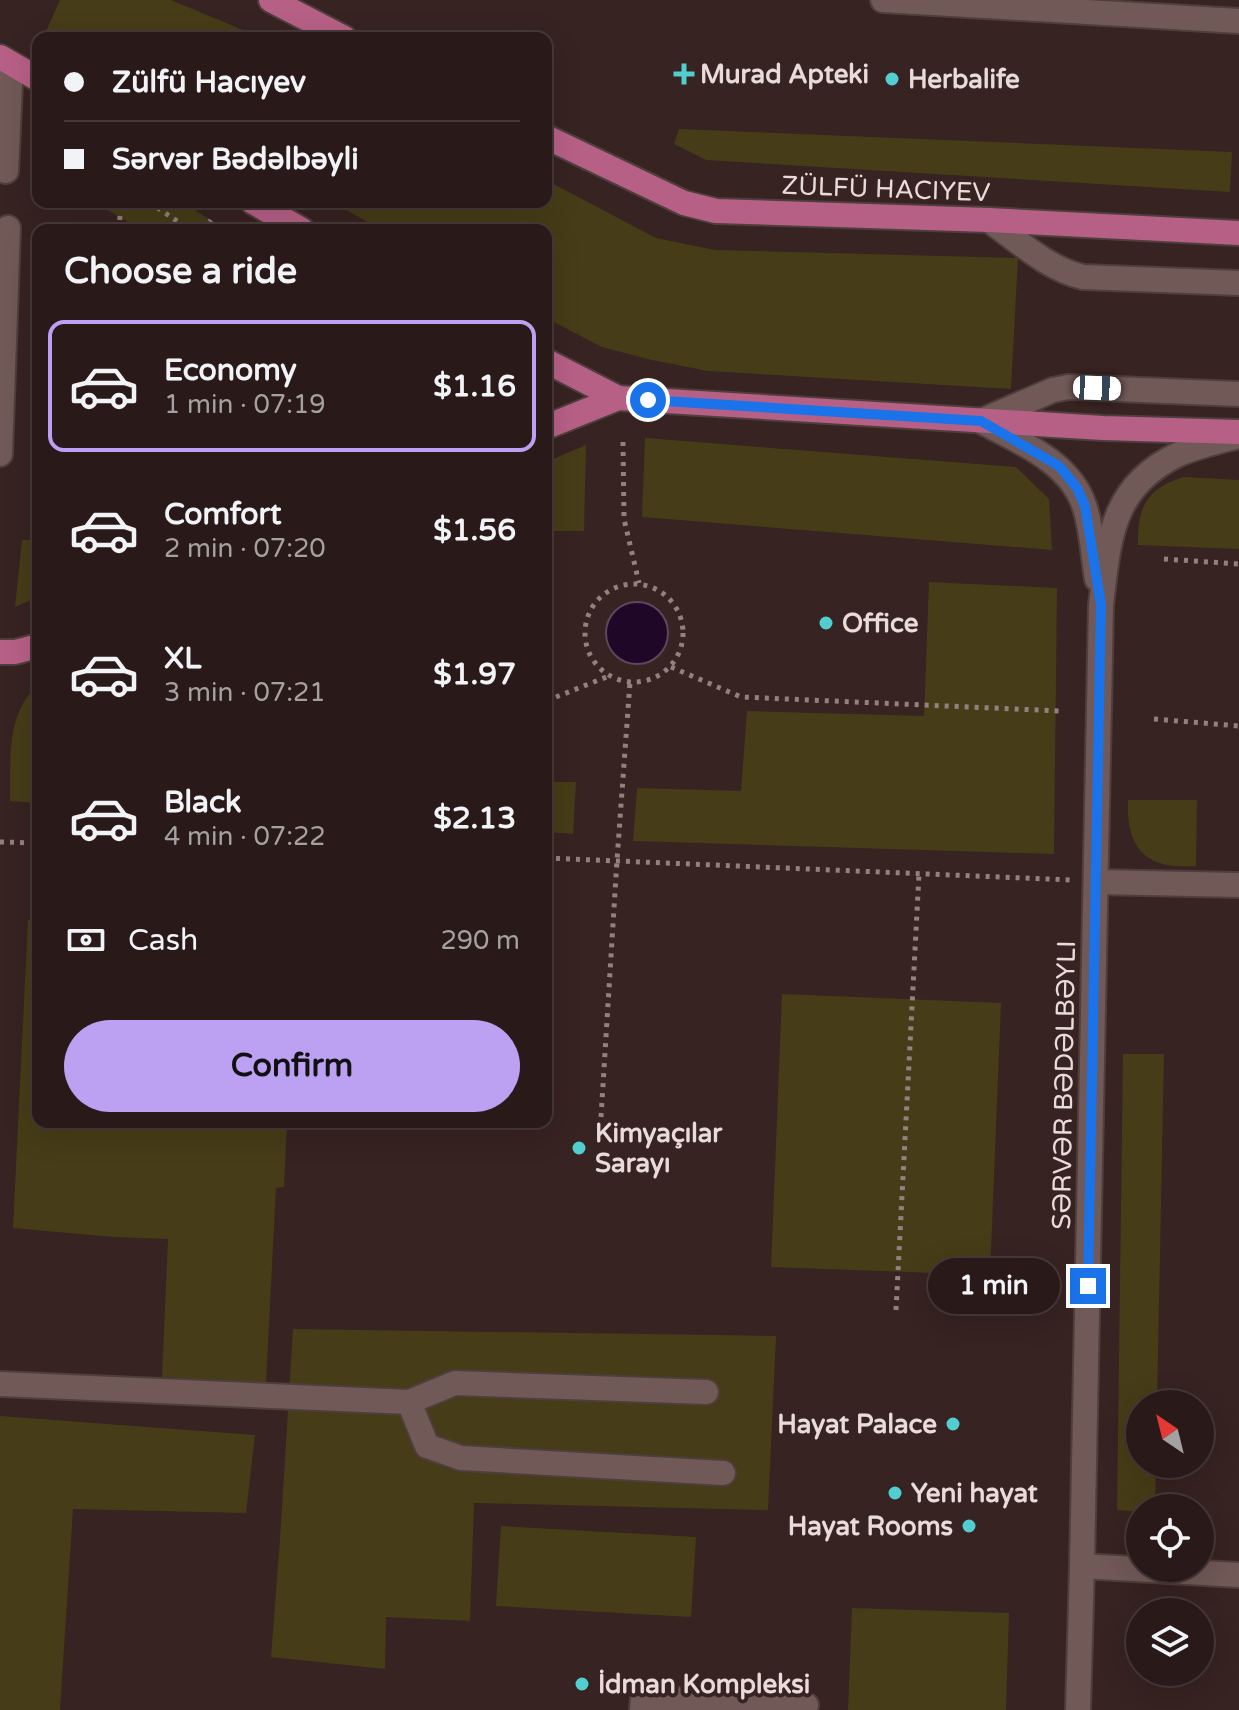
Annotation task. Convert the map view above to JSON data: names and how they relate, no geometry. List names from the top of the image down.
{
  "streets": {
    "street": ["SƏRVƏR BƏDƏLBƏYLI"]
  },
  "places": {
    "health": ["Murad Apteki"],
    "other": [
      "Herbalife",
      "Office",
      "Kimyaçılar Sarayı",
      "Hayat Palace",
      "Yeni hayat",
      "Hayat Rooms",
      "İdman Kompleksi"
    ]
  },
  "north": "top left",
  "page": {
    "banner": ["Zülfü Hacıyev", "Sərvər Bədəlbəyli"],
    "heading": "Choose a ride",
    "list": [
      {
        "name": "Economy",
        "note": "1 min · 07:19",
        "value": "$1.16"
      },
      {
        "name": "Comfort",
        "note": "2 min · 07:20",
        "value": "$1.56"
      },
      {
        "name": "XL",
        "note": "3 min · 07:21",
        "value": "$1.97"
      },
      {
        "name": "Black",
        "note": "4 min · 07:22",
        "value": "$2.13"
      }
    ],
    "pay": ["Cash", "290 m"],
    "buttons": "Confirm",
    "bubble": "1 min"
  }
}
